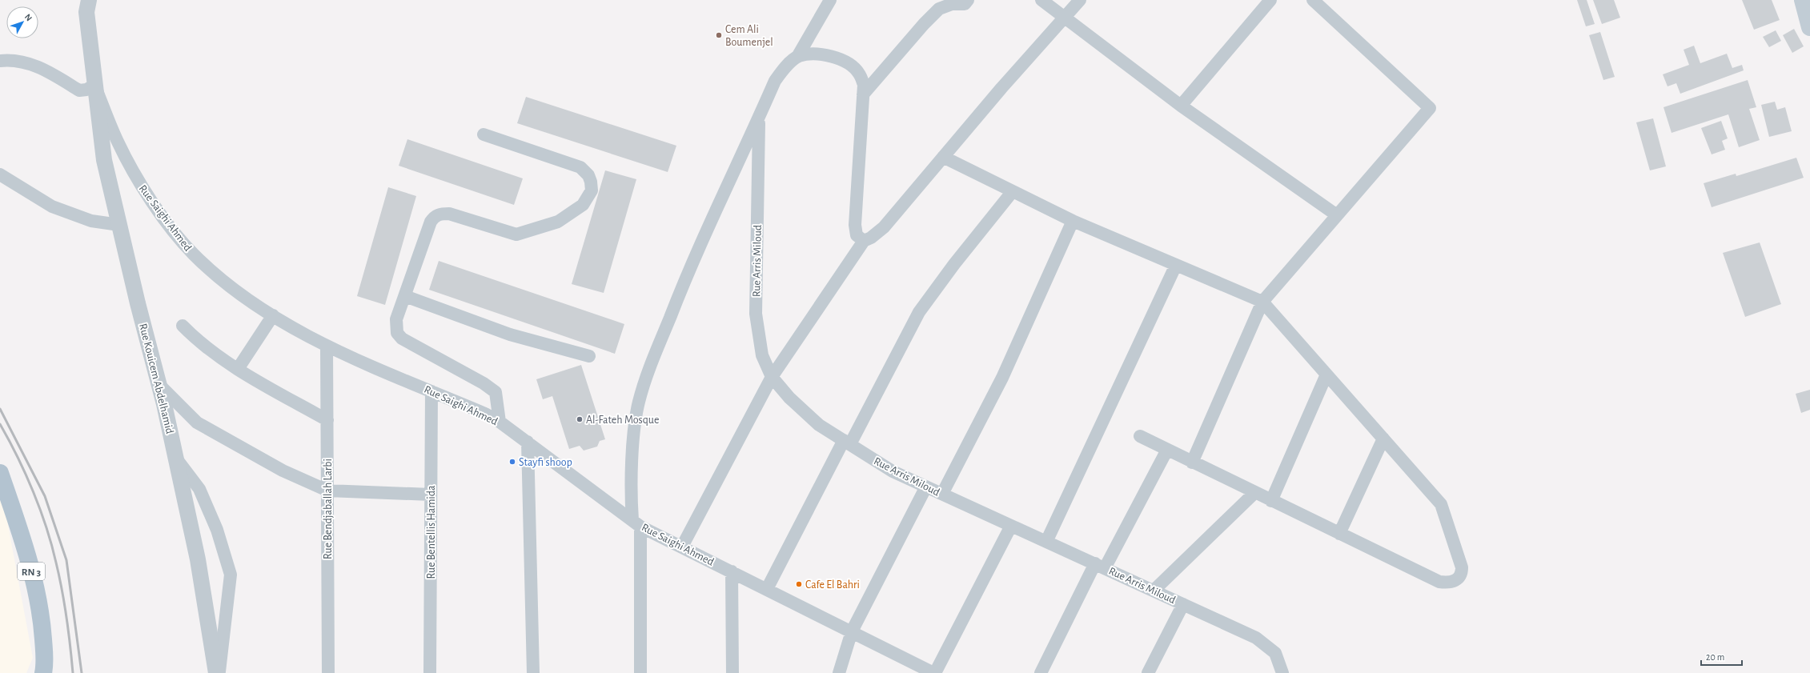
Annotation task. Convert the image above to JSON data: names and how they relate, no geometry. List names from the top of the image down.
{
  "streets": {
    "main road": ["RN 3"],
    "street": [
      "Rue Saighi Ahmed",
      "Rue Arris Miloud",
      "Rue Kouicem Abdelhamid",
      "Rue Bendjaballah Larbi",
      "Rue Bentellis Hamida"
    ]
  },
  "crossings": [
    ["Rue Saighi Ahmed", "Rue Kouicem Abdelhamid"],
    ["Rue Saighi Ahmed", "Rue Bendjaballah Larbi"],
    ["Rue Saighi Ahmed", "Rue Bentellis Hamida"]
  ],
  "places": [
    "Cem Ali Boumenjel",
    "Al-Fateh Mosque",
    "Stayfi shoop",
    "Cafe El Bahri"
  ],
  "scale_bar": "20 m",
  "north": "top right"
}
